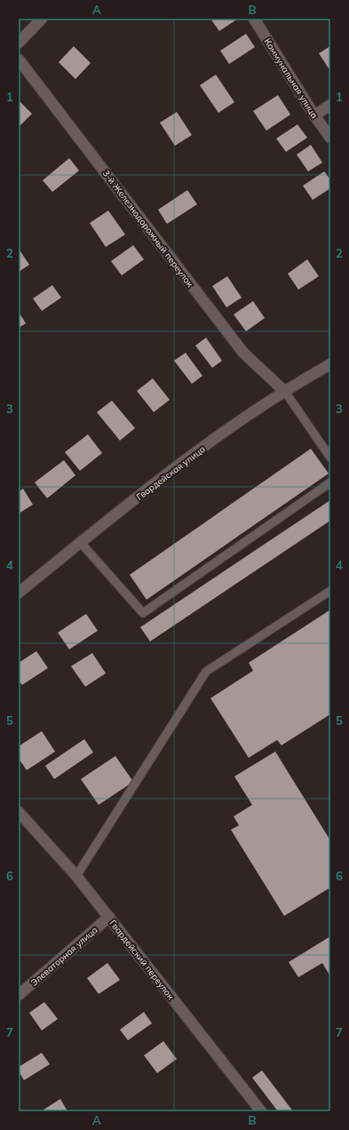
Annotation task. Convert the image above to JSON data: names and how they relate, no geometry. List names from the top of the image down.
{
  "streets": {
    "street": [
      "Коммунальная улица",
      "3-й Железнодорожный переулок",
      "Гвардейская улица",
      "Элеваторная улица",
      "Гвардейский переулок"
    ]
  },
  "crossings": [
    ["3-й Железнодорожный переулок", "Гвардейская улица"],
    ["Элеваторная улица", "Гвардейский переулок"]
  ],
  "grid": {
    "columns": ["A", "B"],
    "rows": [
      "1",
      "2",
      "3",
      "4",
      "5",
      "6",
      "7"
    ]
  }
}
